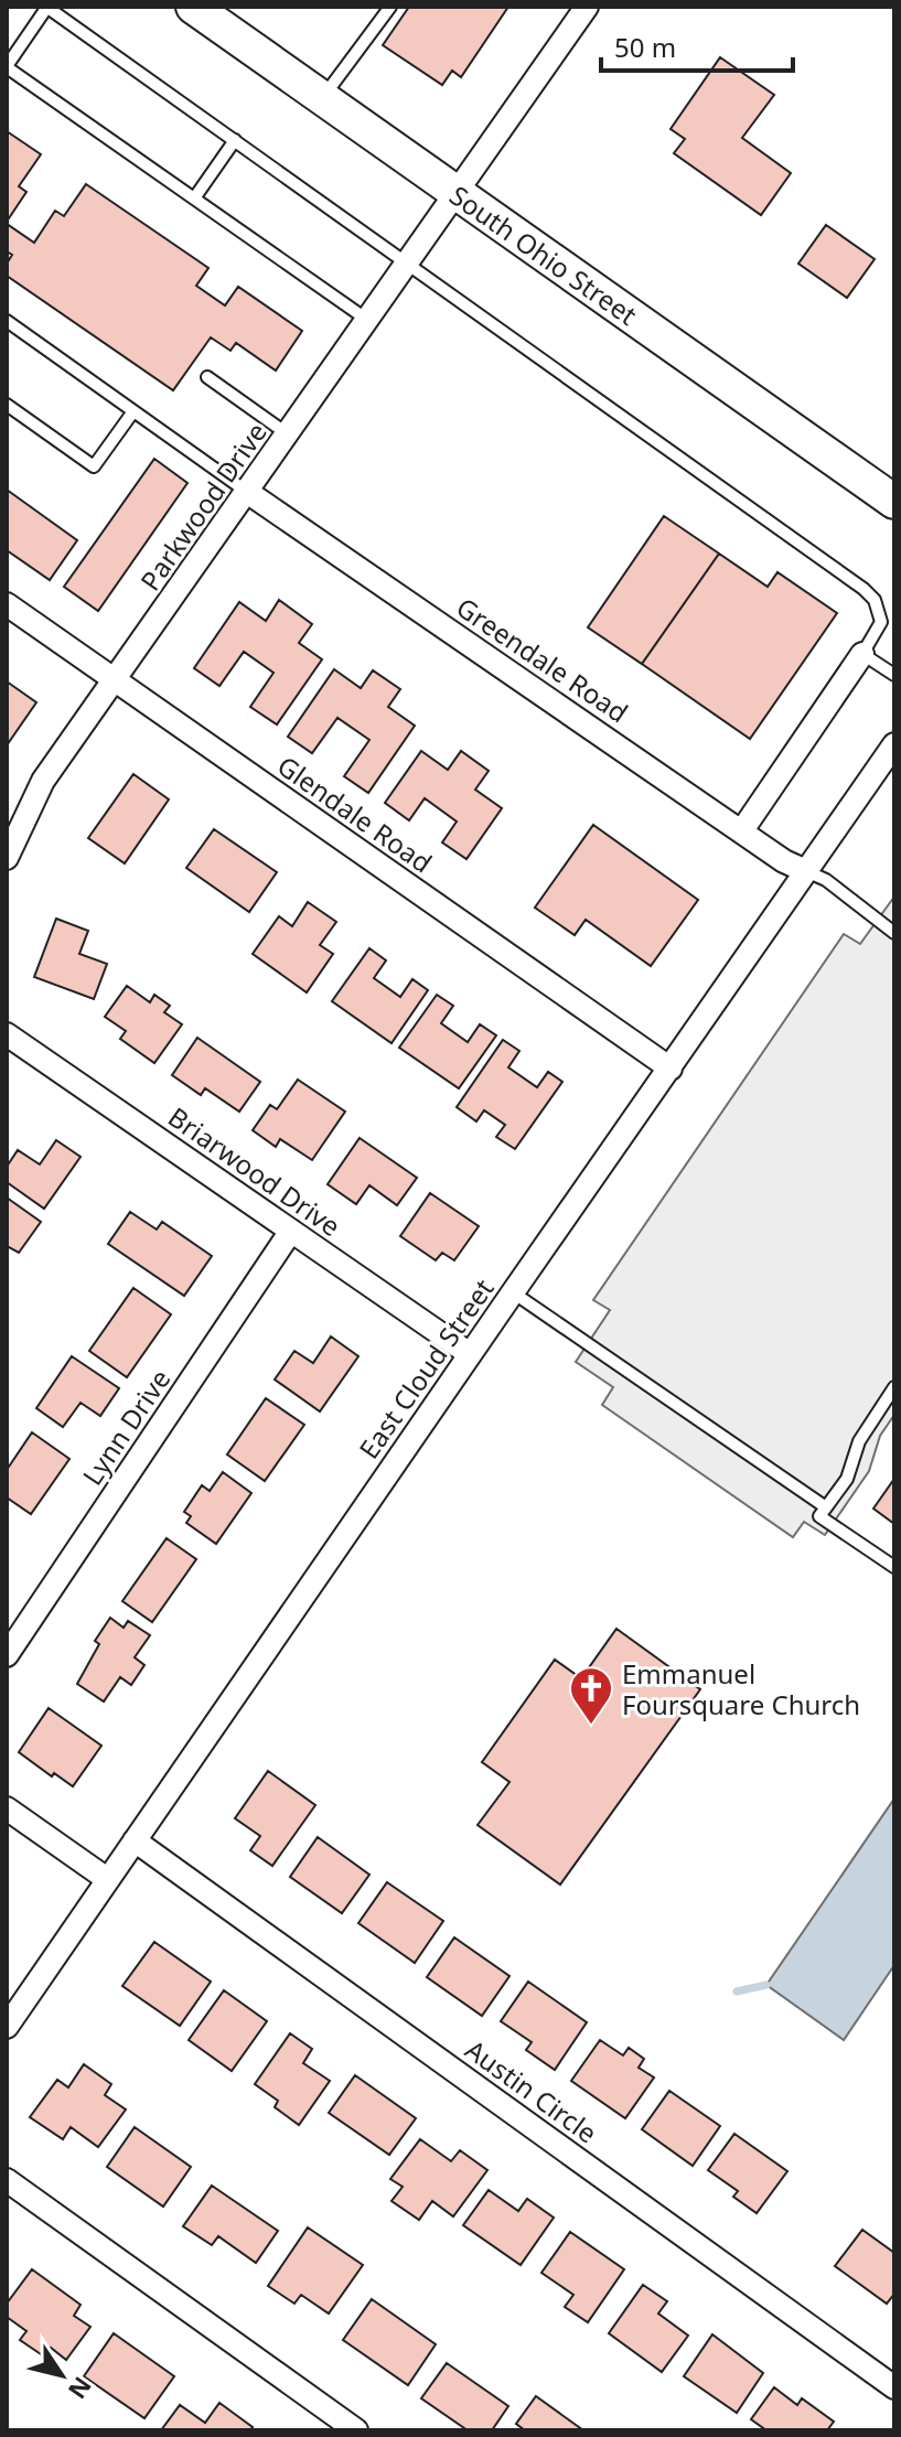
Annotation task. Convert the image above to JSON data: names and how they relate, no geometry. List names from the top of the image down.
{
  "streets": {
    "main road": ["South Ohio Street"],
    "street": [
      "Parkwood Drive",
      "Greendale Road",
      "Glendale Road",
      "Briarwood Drive",
      "East Cloud Street",
      "Lynn Drive",
      "Austin Circle"
    ]
  },
  "crossings": [
    ["South Ohio Street", "Parkwood Drive"],
    ["Parkwood Drive", "Greendale Road"],
    ["Parkwood Drive", "Glendale Road"],
    ["Greendale Road", "East Cloud Street"],
    ["Glendale Road", "East Cloud Street"],
    ["Briarwood Drive", "East Cloud Street"],
    ["Briarwood Drive", "Lynn Drive"],
    ["East Cloud Street", "Austin Circle"]
  ],
  "places": {
    "church": ["Emmanuel Foursquare Church"]
  },
  "scale_bar": "50 m",
  "north": "bottom right"
}
